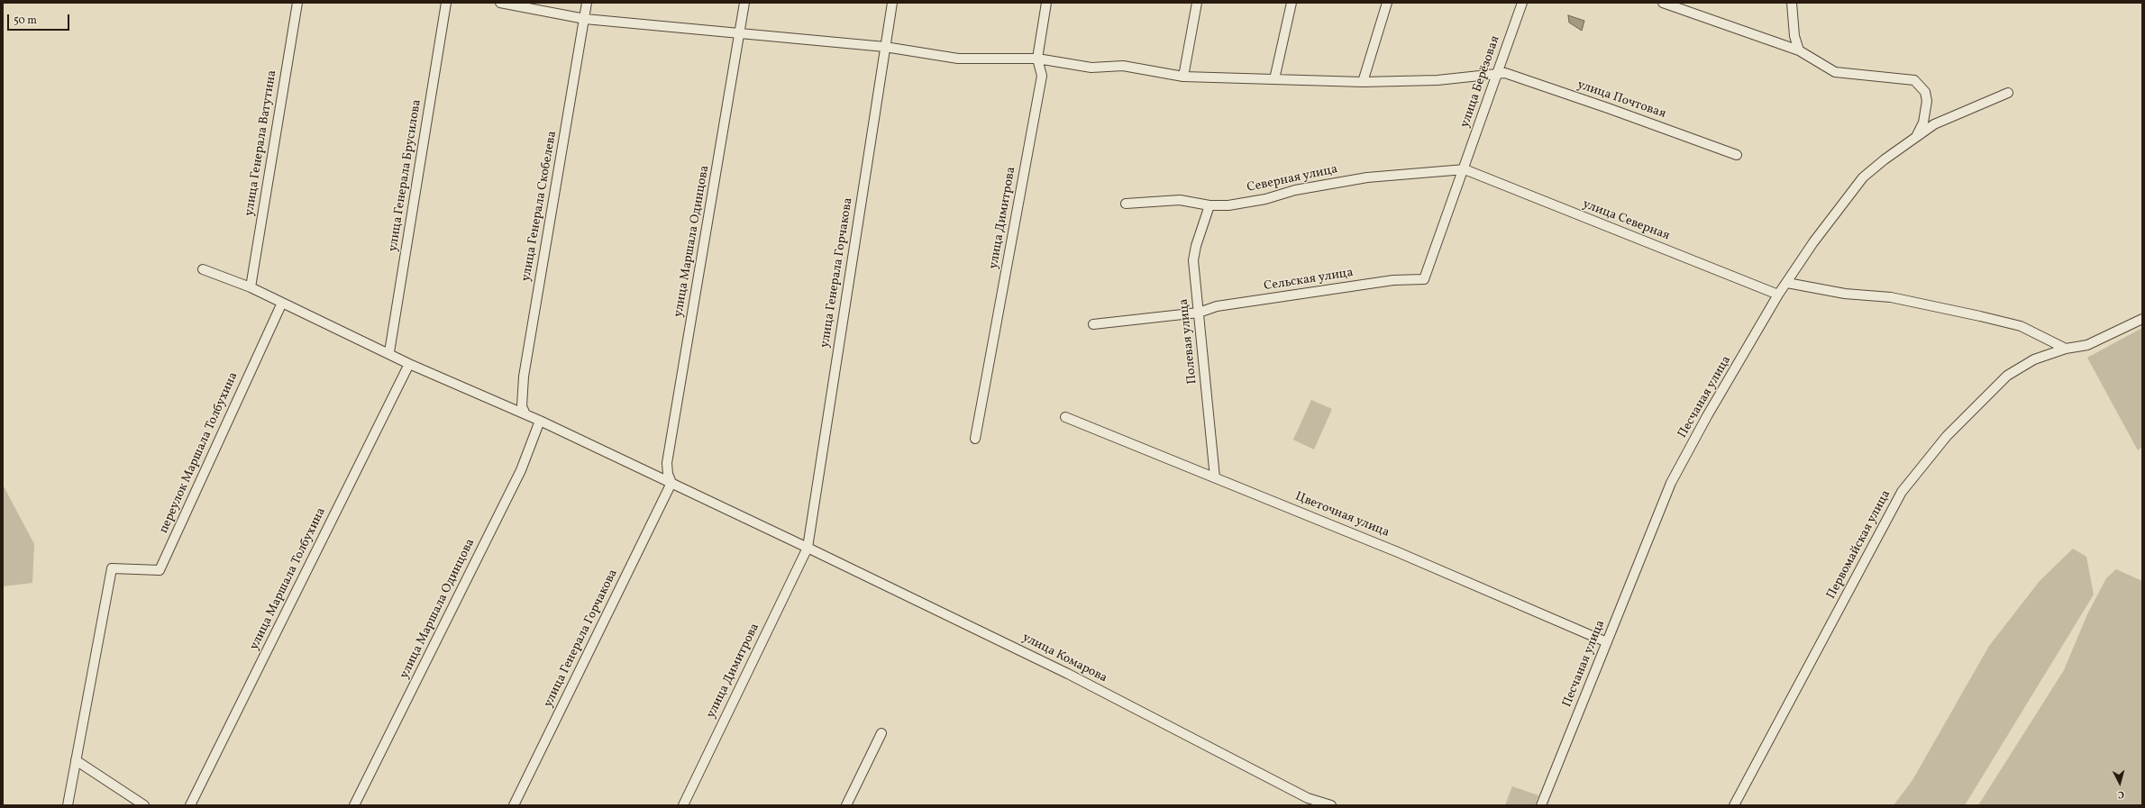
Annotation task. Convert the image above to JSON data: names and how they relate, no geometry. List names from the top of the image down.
{
  "streets": {
    "street": [
      "улица Берёзовая",
      "улица Почтовая",
      "улица Генерала Ватутина",
      "улица Генерала Брусилова",
      "Северная улица",
      "улица Генерала Скобелева",
      "улица Димитрова",
      "улица Северная",
      "улица Маршала Одинцова",
      "улица Генерала Горчакова",
      "Сельская улица",
      "Полевая улица",
      "Песчаная улица",
      "переулок Маршала Толбухина",
      "Цветочная улица",
      "Первомайская улица",
      "улица Маршала Толбухина",
      "улица Комарова"
    ]
  },
  "crossings": [
    ["улица Берёзовая", "улица Почтовая"],
    ["улица Берёзовая", "Северная улица"],
    ["улица Берёзовая", "улица Северная"],
    ["улица Берёзовая", "Сельская улица"],
    ["улица Почтовая", "улица Генерала Скобелева"],
    ["улица Почтовая", "улица Димитрова"],
    ["улица Почтовая", "улица Маршала Одинцова"],
    ["улица Почтовая", "улица Генерала Горчакова"],
    ["улица Генерала Ватутина", "улица Комарова"],
    ["улица Генерала Брусилова", "улица Комарова"],
    ["Северная улица", "улица Северная"],
    ["Северная улица", "Полевая улица"],
    ["улица Генерала Скобелева", "улица Комарова"],
    ["улица Димитрова", "улица Генерала Горчакова"],
    ["улица Димитрова", "улица Комарова"],
    ["улица Северная", "Песчаная улица"],
    ["улица Маршала Одинцова", "улица Генерала Горчакова"],
    ["улица Маршала Одинцова", "улица Комарова"],
    ["улица Генерала Горчакова", "улица Комарова"],
    ["Сельская улица", "Полевая улица"],
    ["Полевая улица", "Цветочная улица"],
    ["Песчаная улица", "Цветочная улица"],
    ["переулок Маршала Толбухина", "улица Комарова"],
    ["улица Маршала Толбухина", "улица Комарова"]
  ],
  "scale_bar": "50 m",
  "north": "bottom"
}
